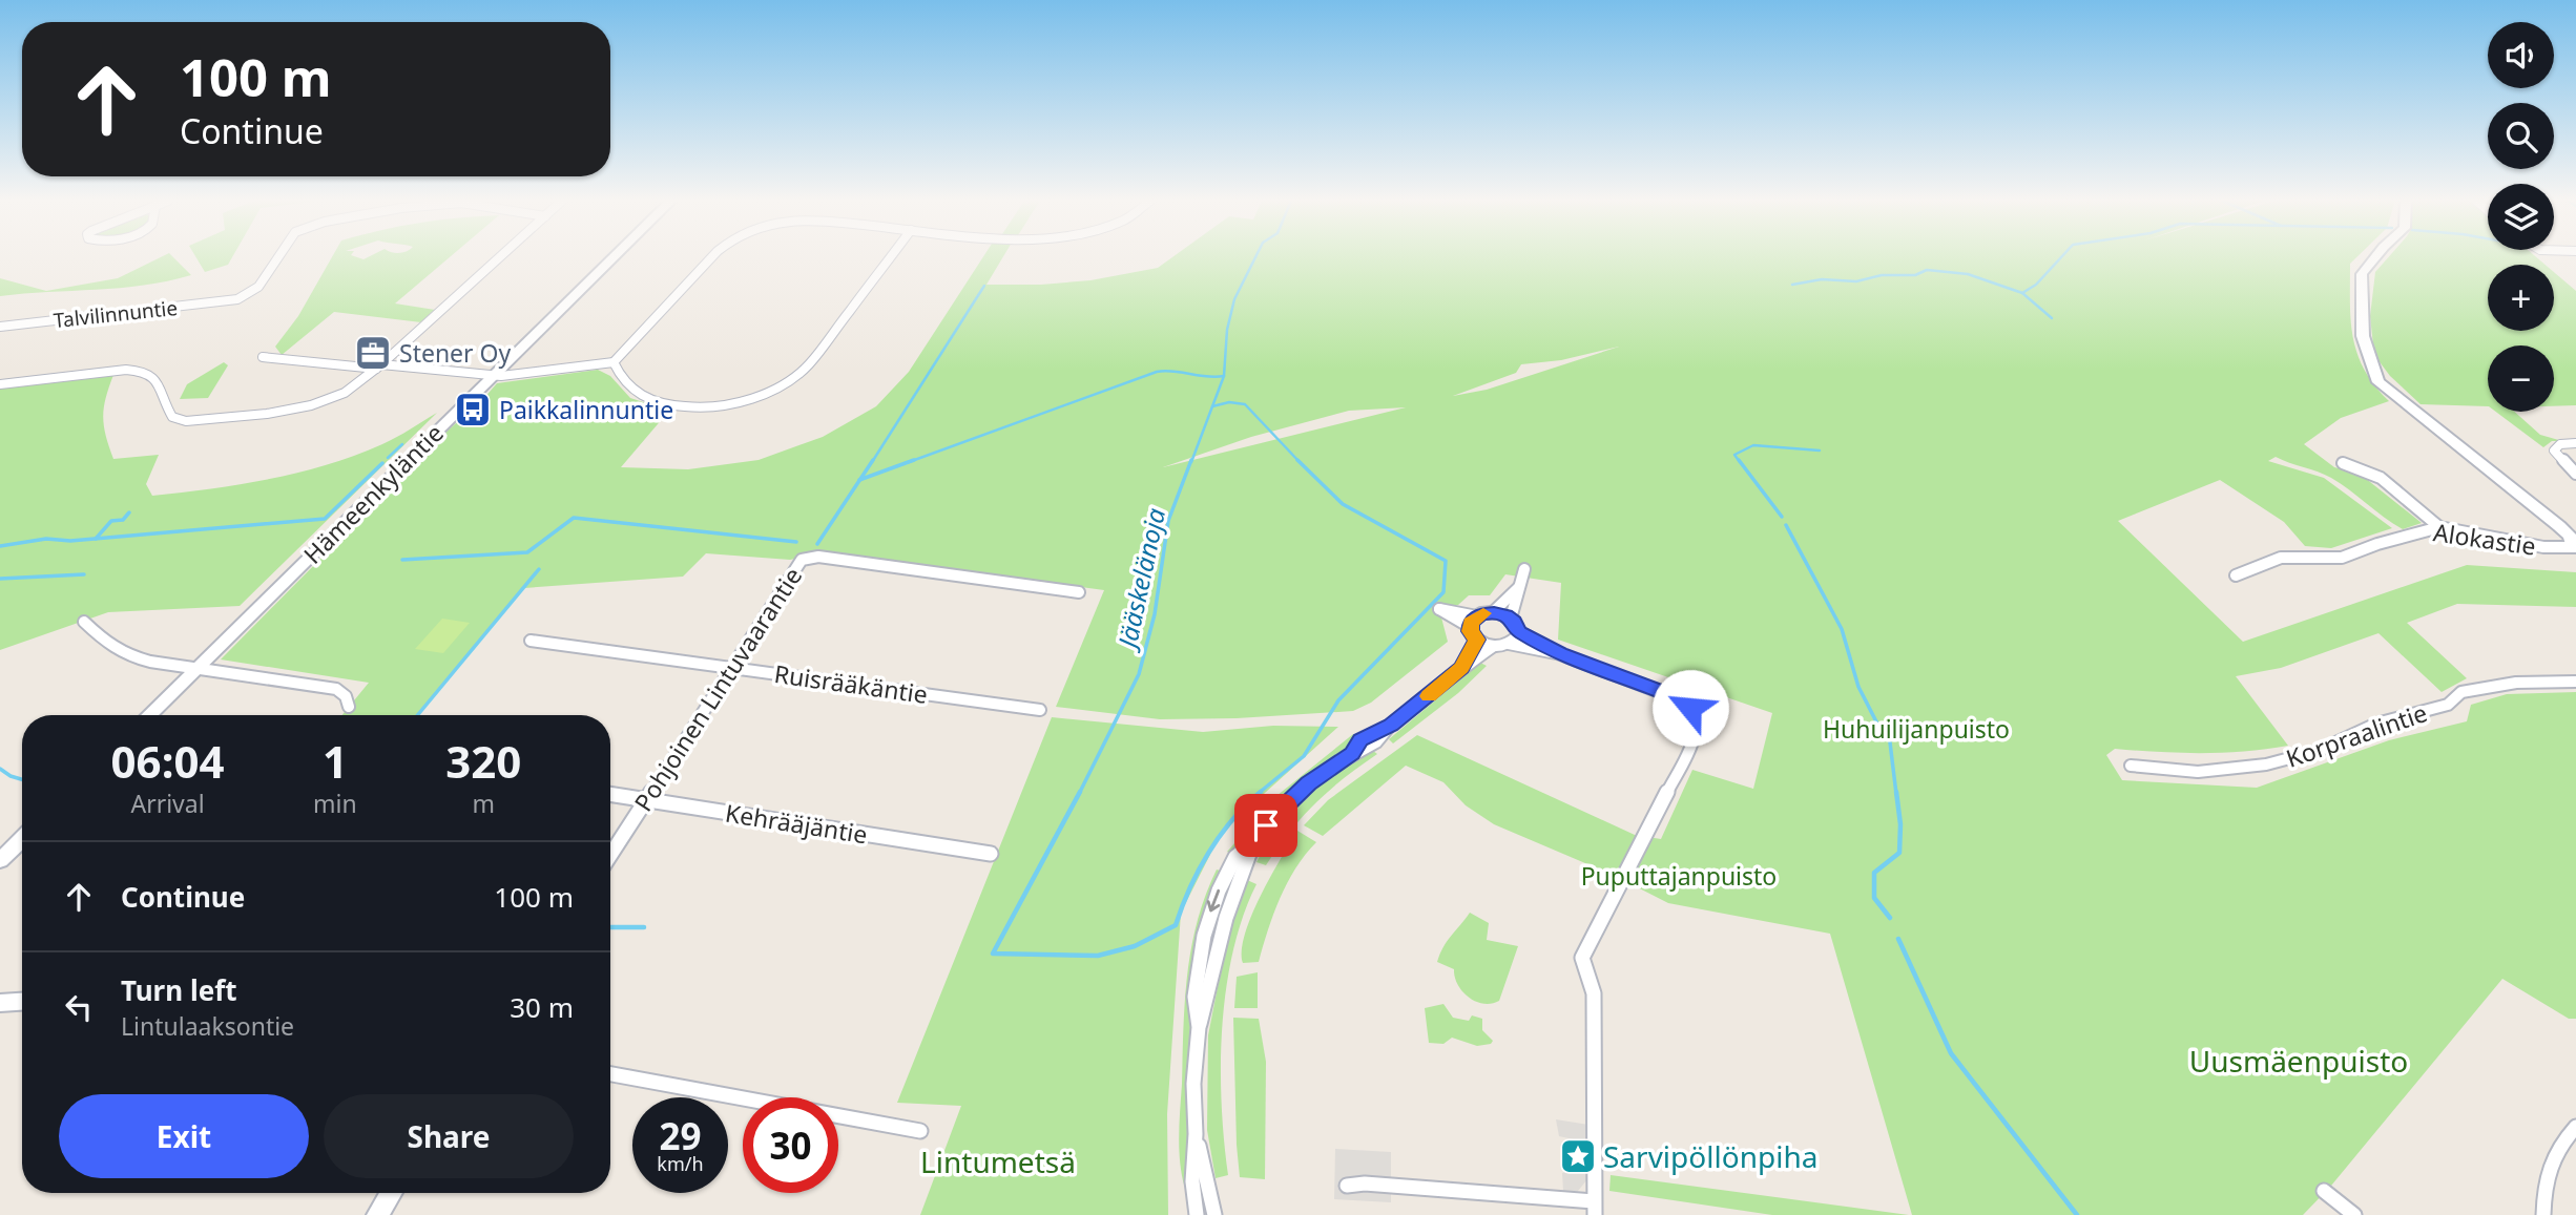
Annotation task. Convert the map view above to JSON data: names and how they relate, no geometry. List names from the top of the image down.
{
  "streets": {
    "street": [
      "Talvilinnuntie",
      "Hämeenkyläntie",
      "Alokastie",
      "Ruisrääkäntie",
      "Pohjoinen Lintuvaarantie",
      "Korpraalintie",
      "Kehrääjäntie"
    ]
  },
  "crossings": [
    ["Ruisrääkäntie", "Pohjoinen Lintuvaarantie"],
    ["Pohjoinen Lintuvaarantie", "Kehrääjäntie"]
  ],
  "water": ["Jääskelänoja"],
  "parks": [
    "Huhuilijanpuisto",
    "Puputtajanpuisto",
    "Uusmäenpuisto",
    "Lintumetsä"
  ],
  "places": {
    "office": ["Stener Oy"],
    "bus stop": ["Paikkalinnuntie"],
    "place": ["Sarvipöllönpiha"]
  },
  "page": {
    "map_buttons": ["+", "−"],
    "turn": ["100 m", "Continue"],
    "eta": [
      "06:04",
      "Arrival",
      "1",
      "min",
      "320",
      "m"
    ],
    "list": [
      {
        "name": "Continue",
        "value": "100 m"
      },
      {
        "name": "Turn left",
        "note": "Lintulaaksontie",
        "value": "30 m"
      }
    ],
    "buttons": ["Exit", "Share"],
    "speed": "29 km/h",
    "limit": "30"
  }
}
